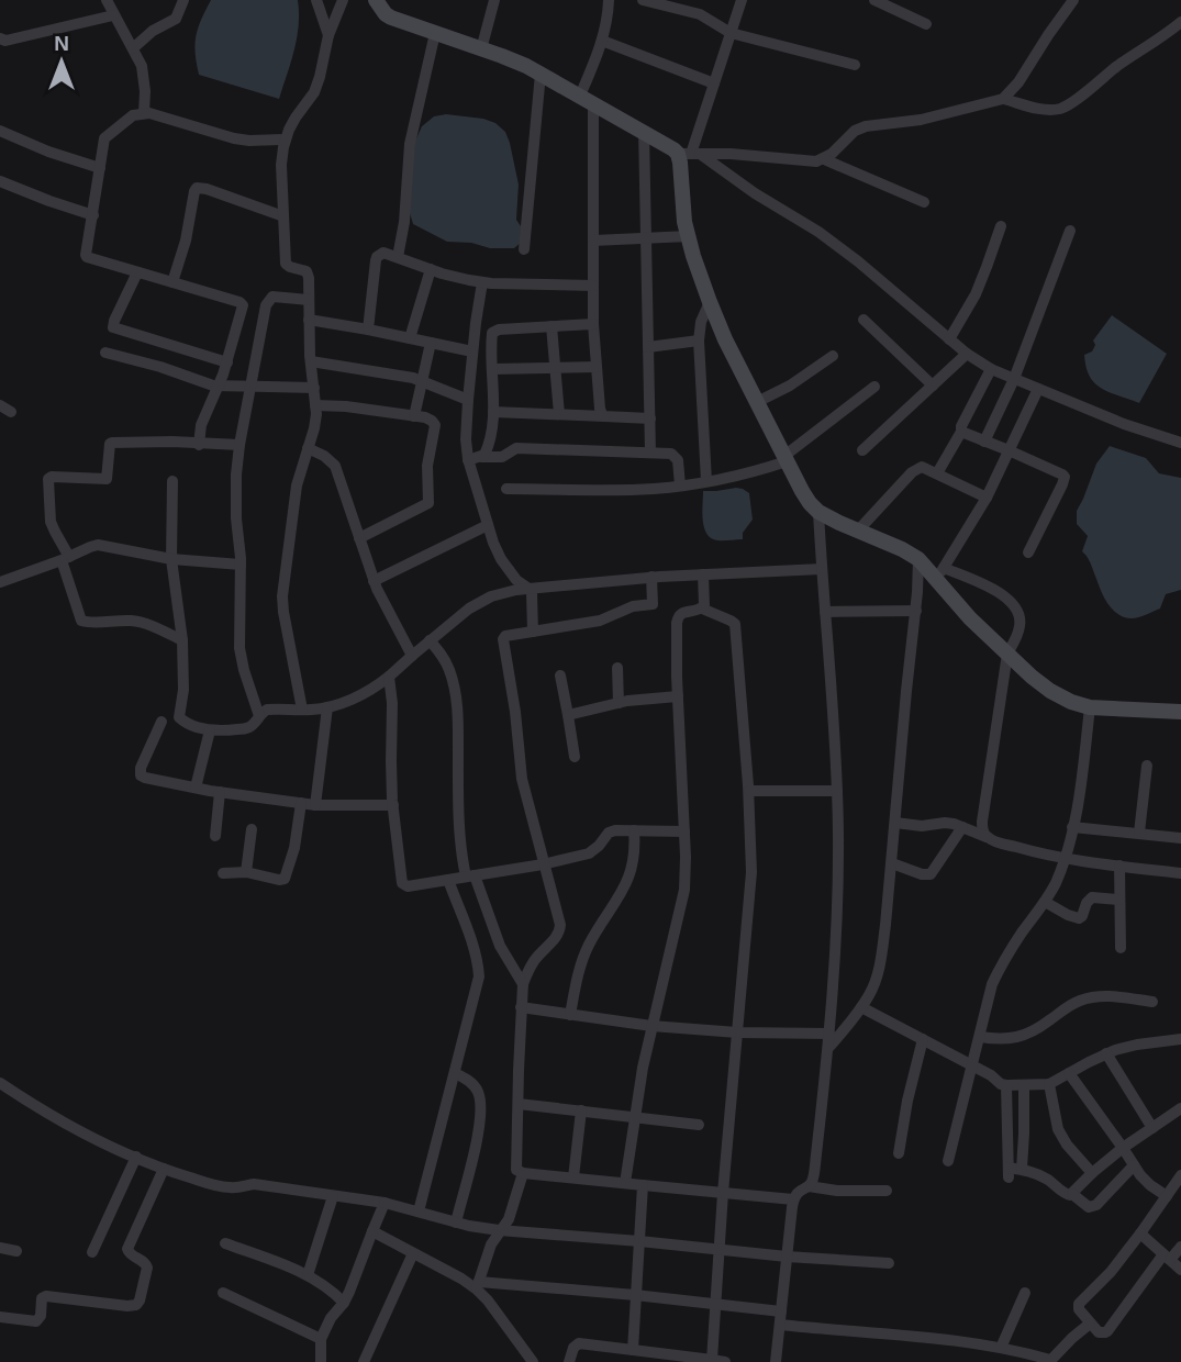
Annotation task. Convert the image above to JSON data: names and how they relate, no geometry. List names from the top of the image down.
{
  "north": "top"
}
